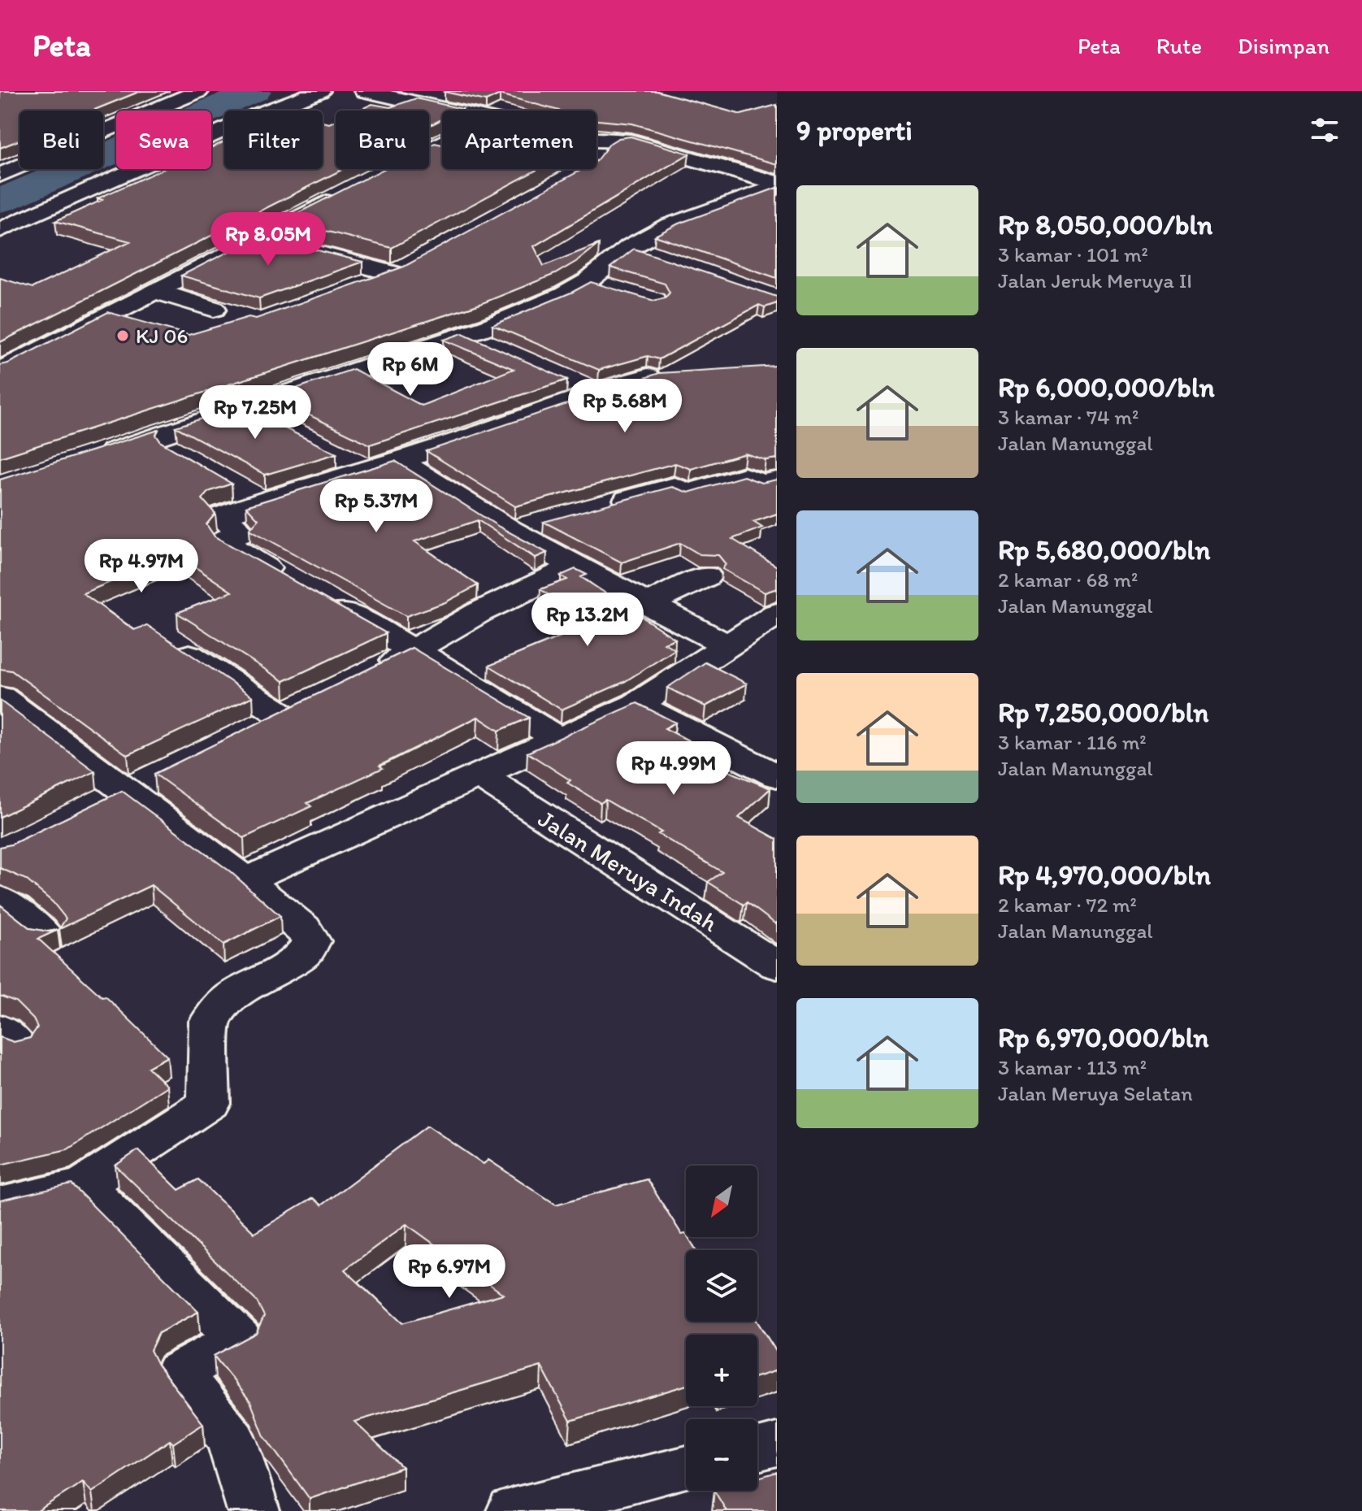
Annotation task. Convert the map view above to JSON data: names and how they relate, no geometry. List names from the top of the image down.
{
  "streets": {
    "street": ["Jalan Meruya Indah"]
  },
  "places": ["KJ 06"],
  "north": "bottom left",
  "page": {
    "header": "Peta",
    "nav": ["Peta", "Rute", "Disimpan"],
    "heading": "9 properti",
    "chip": [
      "Beli",
      "Sewa",
      "Filter",
      "Baru",
      "Apartemen"
    ],
    "list": [
      {
        "name": "Rp 8,050,000/bln",
        "note": "3 kamar · 101 m² · Jalan Jeruk Meruya II"
      },
      {
        "name": "Rp 6,000,000/bln",
        "note": "3 kamar · 74 m² · Jalan Manunggal"
      },
      {
        "name": "Rp 5,680,000/bln",
        "note": "2 kamar · 68 m² · Jalan Manunggal"
      },
      {
        "name": "Rp 7,250,000/bln",
        "note": "3 kamar · 116 m² · Jalan Manunggal"
      },
      {
        "name": "Rp 4,970,000/bln",
        "note": "2 kamar · 72 m² · Jalan Manunggal"
      },
      {
        "name": "Rp 6,970,000/bln",
        "note": "3 kamar · 113 m² · Jalan Meruya Selatan"
      }
    ],
    "price": [
      "Rp 8.05M",
      "Rp 6M",
      "Rp 5.68M",
      "Rp 7.25M",
      "Rp 5.37M",
      "Rp 4.97M",
      "Rp 13.2M",
      "Rp 4.99M",
      "Rp 6.97M"
    ],
    "map_buttons": ["+", "−"]
  }
}
